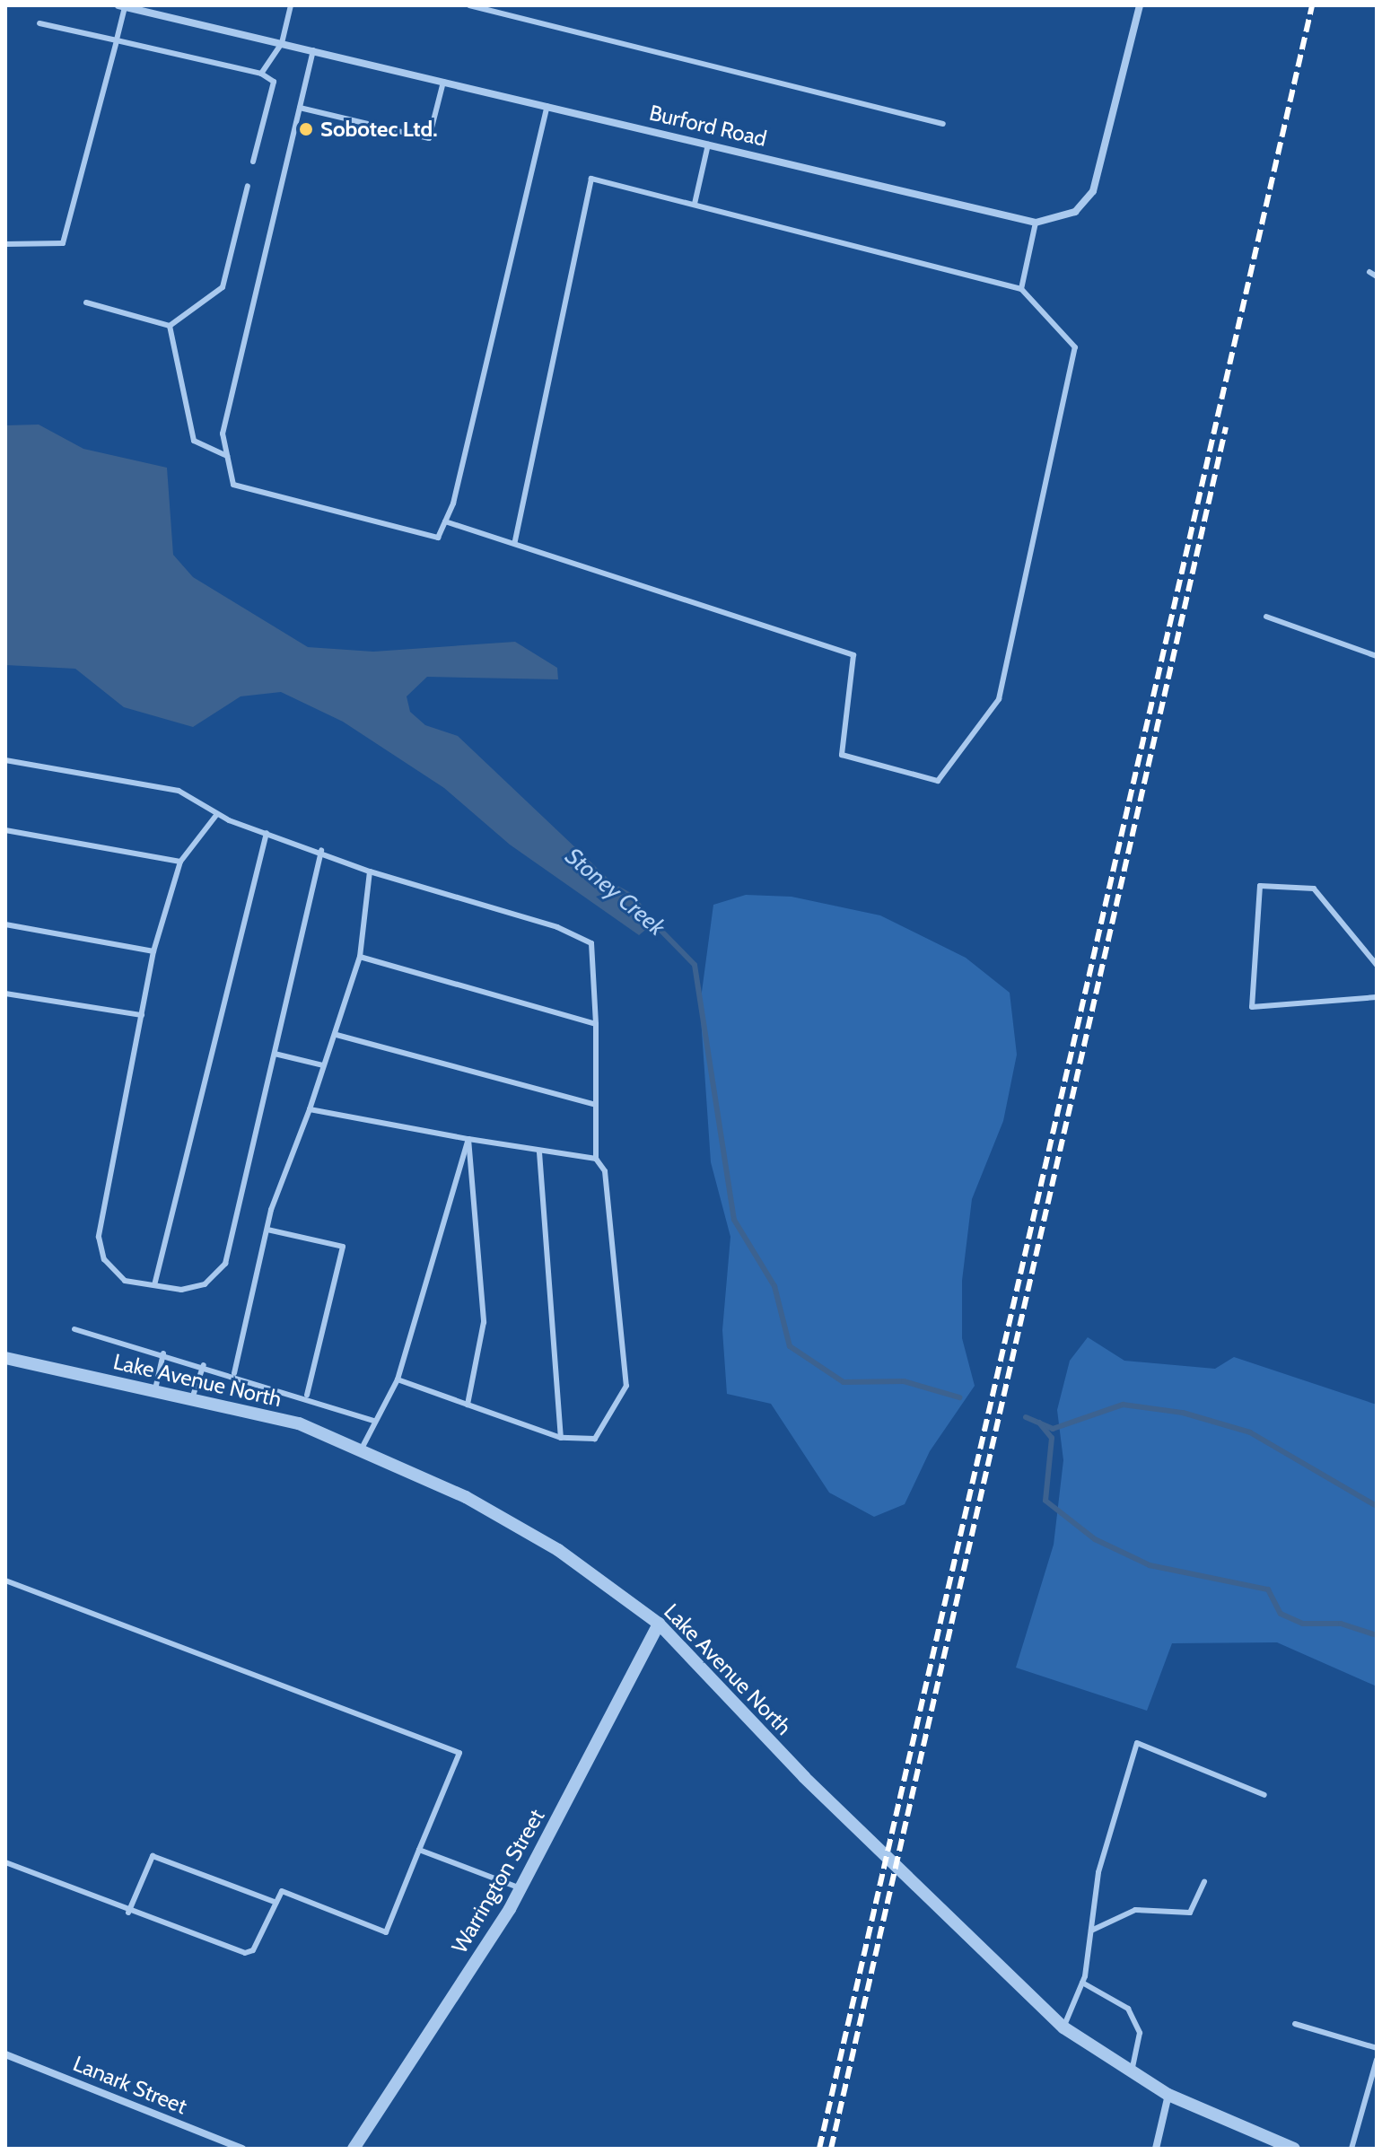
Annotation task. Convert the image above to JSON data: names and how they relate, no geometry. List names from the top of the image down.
{
  "streets": {
    "street": [
      "Burford Road",
      "Lake Avenue North",
      "Warrington Street",
      "Lanark Street"
    ]
  },
  "crossings": [
    ["Lake Avenue North", "Warrington Street"]
  ],
  "water": ["Stoney Creek"],
  "places": ["Sobotec Ltd."]
}
